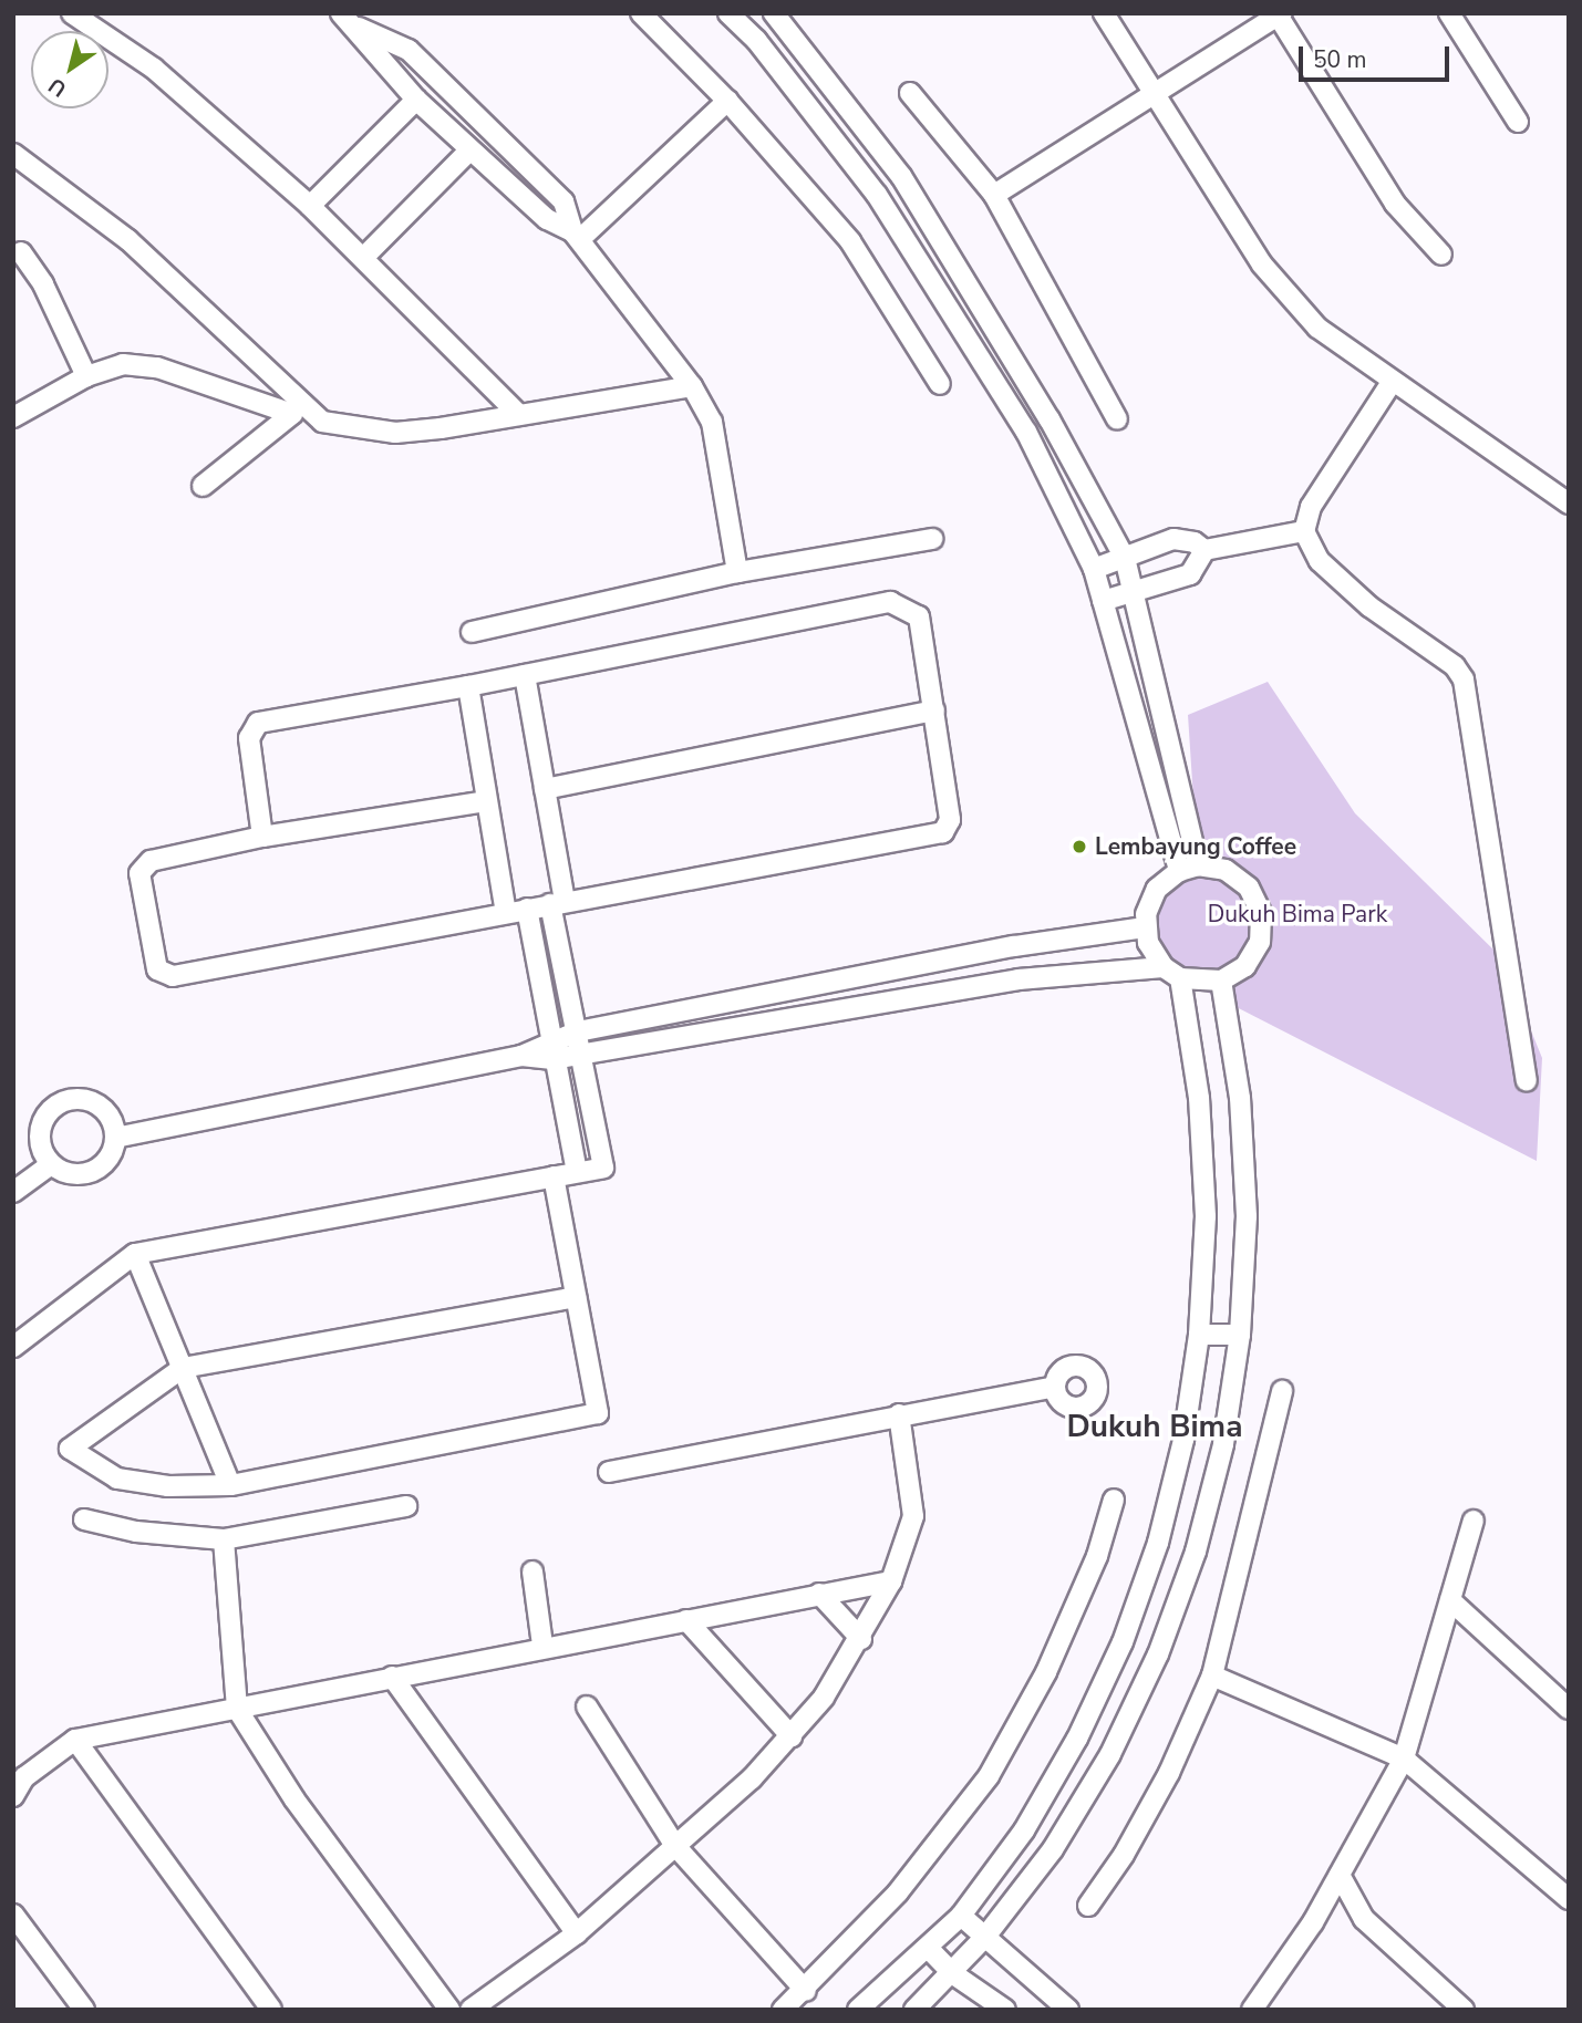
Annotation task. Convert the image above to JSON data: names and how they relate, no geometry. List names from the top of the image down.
{
  "districts": ["Dukuh Bima"],
  "parks": ["Dukuh Bima Park"],
  "places": ["Lembayung Coffee"],
  "scale_bar": "50 m",
  "north": "bottom left"
}
